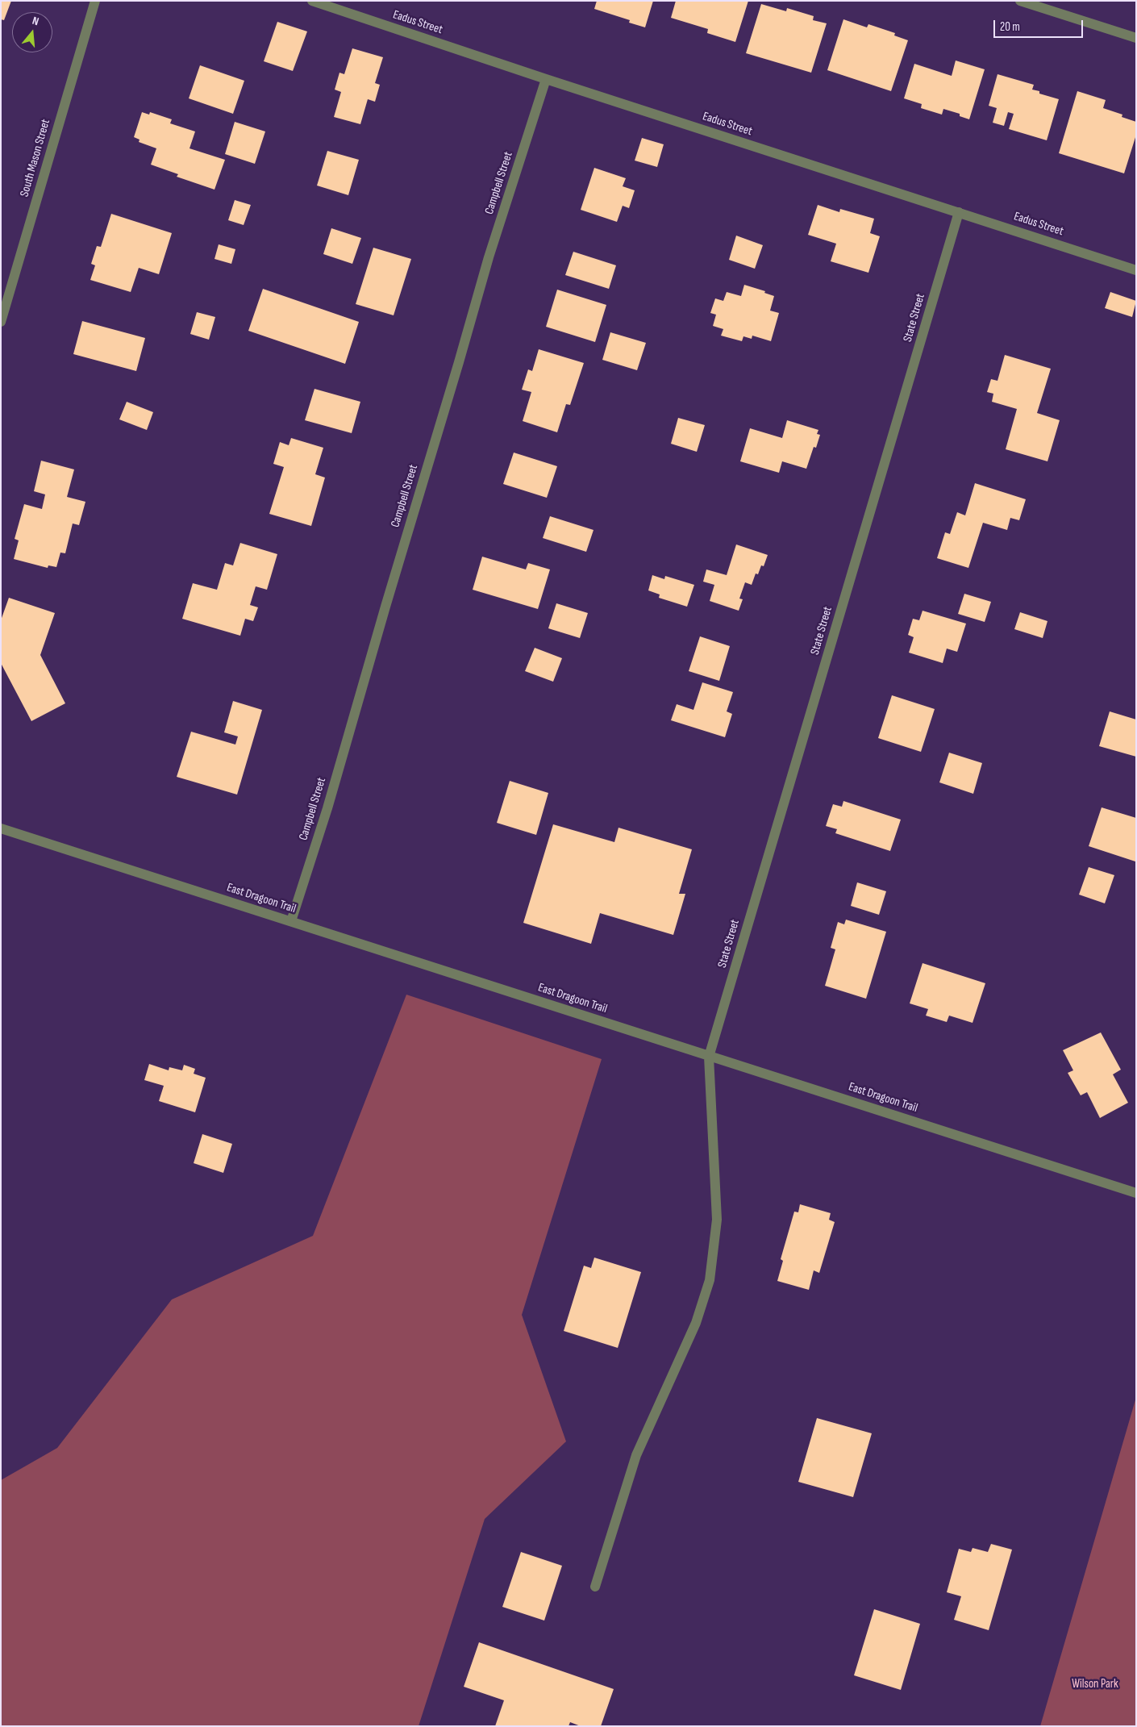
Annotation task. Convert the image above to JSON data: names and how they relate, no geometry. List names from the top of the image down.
{
  "streets": {
    "street": [
      "Eadus Street",
      "South Mason Street",
      "Campbell Street",
      "State Street",
      "East Dragoon Trail"
    ]
  },
  "crossings": [
    ["Eadus Street", "Campbell Street"],
    ["Eadus Street", "State Street"],
    ["Campbell Street", "East Dragoon Trail"],
    ["State Street", "East Dragoon Trail"]
  ],
  "parks": ["Wilson Park"],
  "scale_bar": "20 m",
  "north": "top"
}
